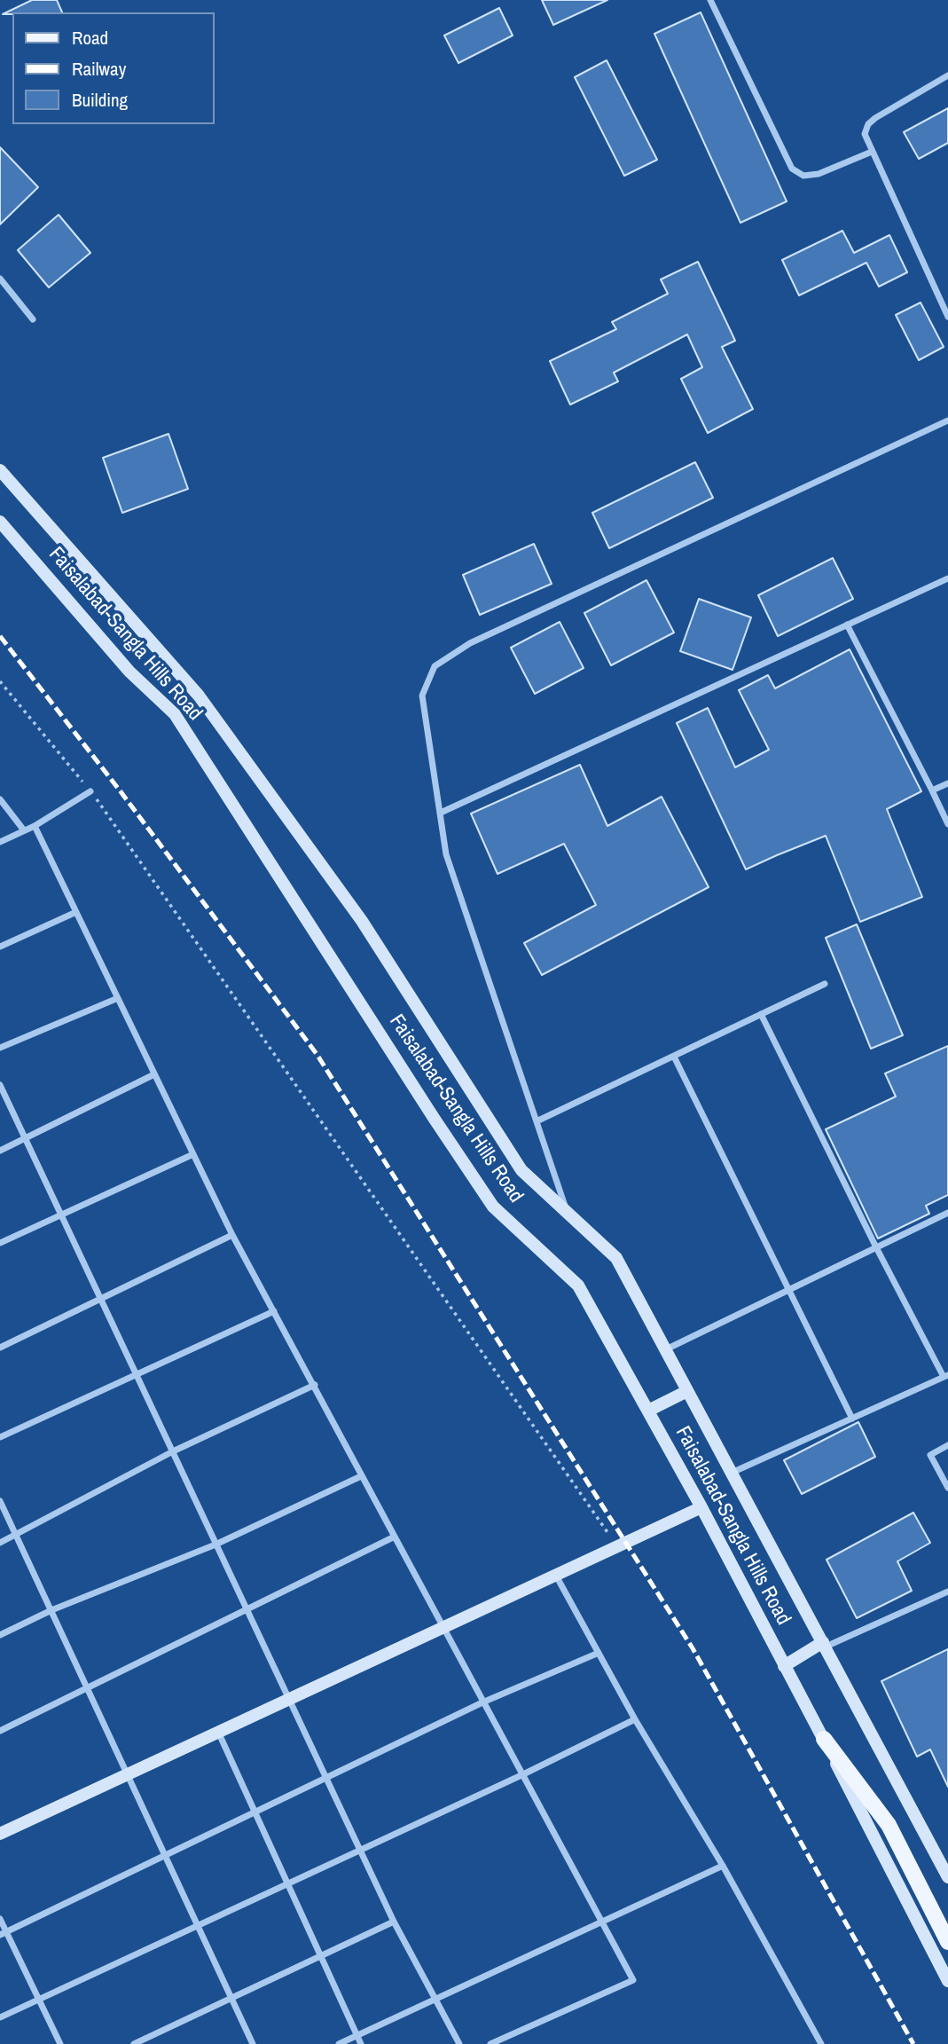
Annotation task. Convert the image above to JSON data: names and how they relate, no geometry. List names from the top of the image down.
{
  "streets": {
    "main road": ["Faisalabad-Sangla Hills Road"]
  },
  "legend": ["Road", "Railway", "Building"]
}
